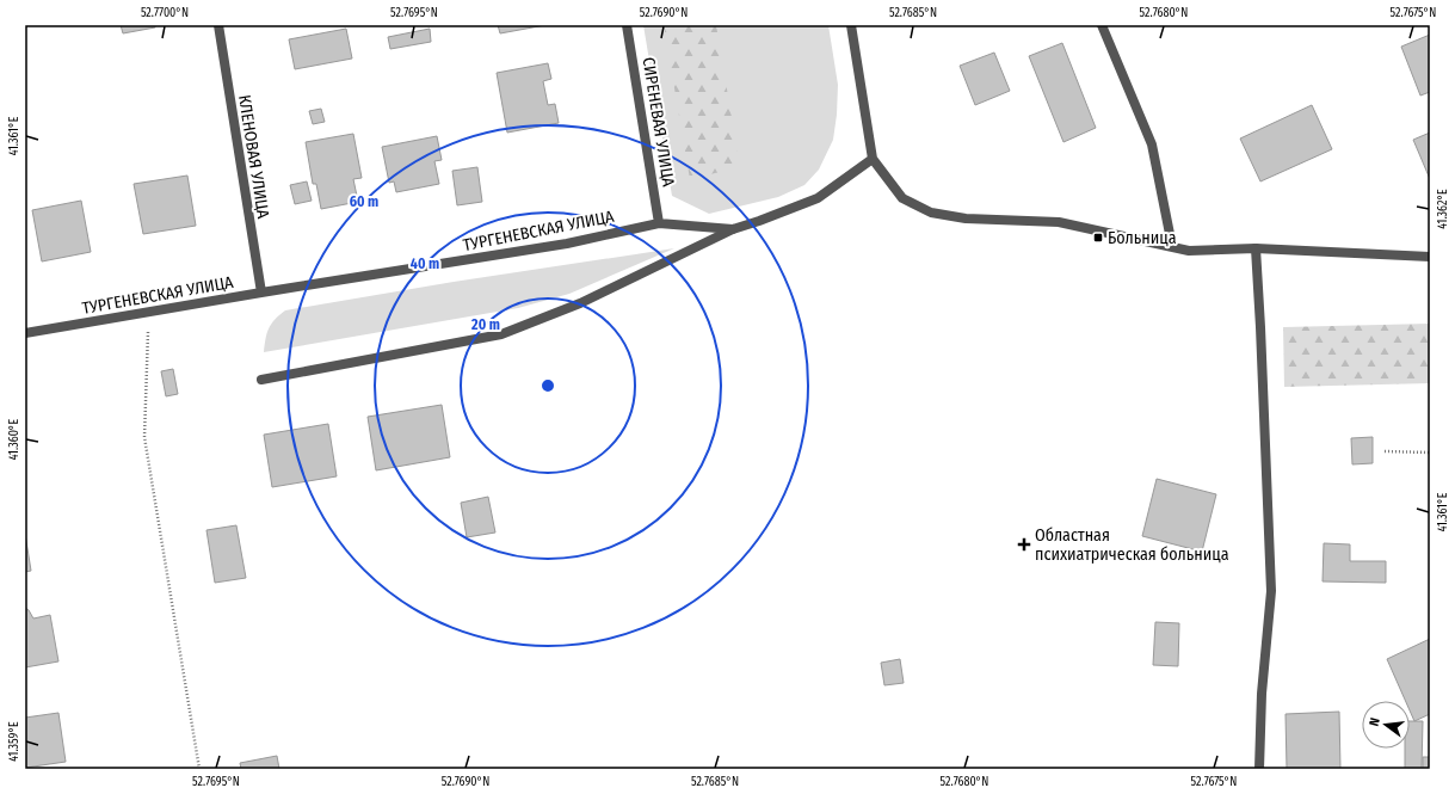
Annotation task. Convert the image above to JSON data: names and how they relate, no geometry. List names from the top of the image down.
{
  "streets": {
    "street": ["СИРЕНЕВАЯ УЛИЦА", "КЛЕНОВАЯ УЛИЦА", "ТУРГЕНЕВСКАЯ УЛИЦА"]
  },
  "crossings": [
    ["СИРЕНЕВАЯ УЛИЦА", "ТУРГЕНЕВСКАЯ УЛИЦА"],
    ["КЛЕНОВАЯ УЛИЦА", "ТУРГЕНЕВСКАЯ УЛИЦА"]
  ],
  "places": {
    "transit": ["Больница"],
    "health": ["Областная психиатрическая больница"]
  },
  "north": "left",
  "coordinates": [
    "52.7700°N",
    "52.7695°N",
    "52.7690°N",
    "52.7685°N",
    "52.7680°N",
    "52.7675°N",
    "41.361°E",
    "41.362°E",
    "41.360°E",
    "41.359°E"
  ],
  "rings": ["60 m", "40 m", "20 m"]
}
